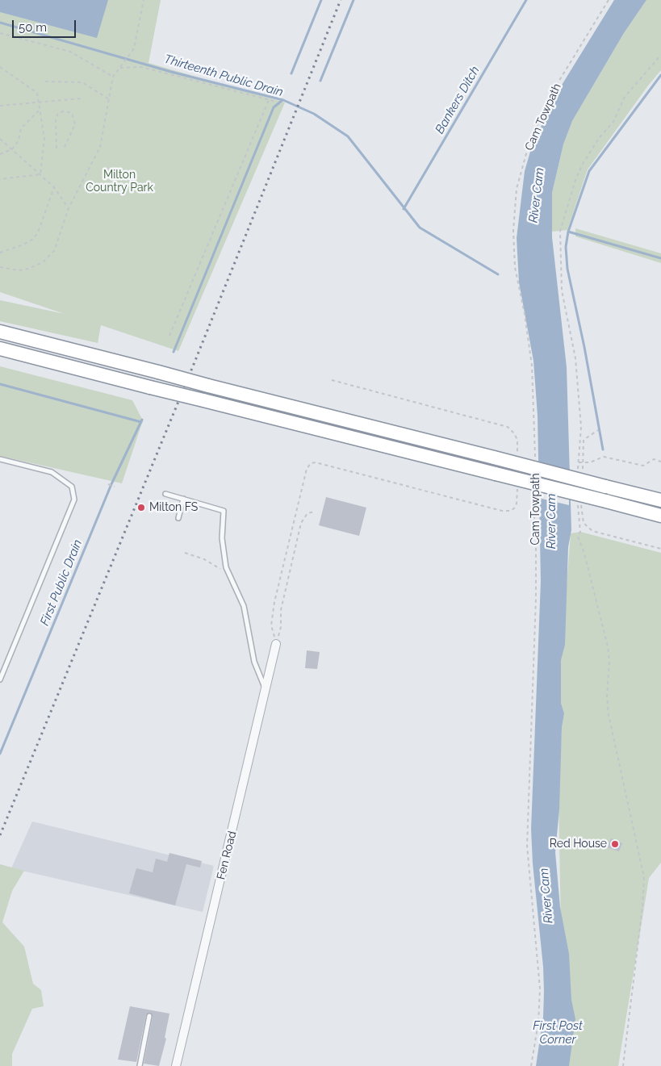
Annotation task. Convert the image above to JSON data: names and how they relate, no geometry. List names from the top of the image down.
{
  "streets": {
    "street": ["Fen Road"],
    "path": ["Cam Towpath"]
  },
  "water": [
    "Thirteenth Public Drain",
    "Bankers Ditch",
    "River Cam",
    "First Public Drain",
    "First Post Corner"
  ],
  "parks": ["Milton Country Park"],
  "places": ["Milton FS", "Red House"],
  "scale_bar": "50 m"
}
